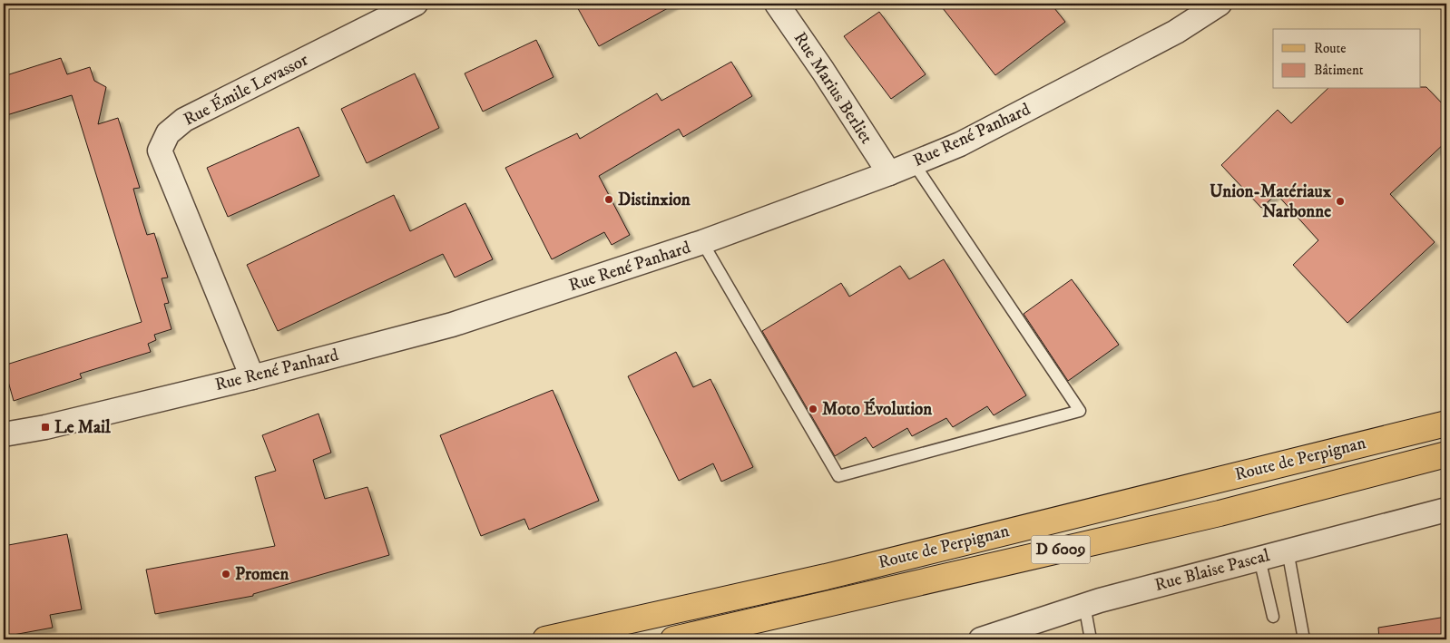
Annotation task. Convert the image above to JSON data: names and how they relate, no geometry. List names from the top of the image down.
{
  "streets": {
    "main road": ["Route de Perpignan", "D 6009"],
    "street": [
      "Rue Marius Berliet",
      "Rue Émile Levassor",
      "Rue René Panhard",
      "Rue Blaise Pascal"
    ]
  },
  "crossings": [
    ["Rue Marius Berliet", "Rue René Panhard"],
    ["Rue Émile Levassor", "Rue René Panhard"]
  ],
  "places": {
    "other": [
      "Distinxion",
      "Union-Matériaux Narbonne",
      "Moto Évolution",
      "Promen"
    ],
    "transit": ["Le Mail"]
  },
  "legend": ["Route", "Bâtiment"]
}
